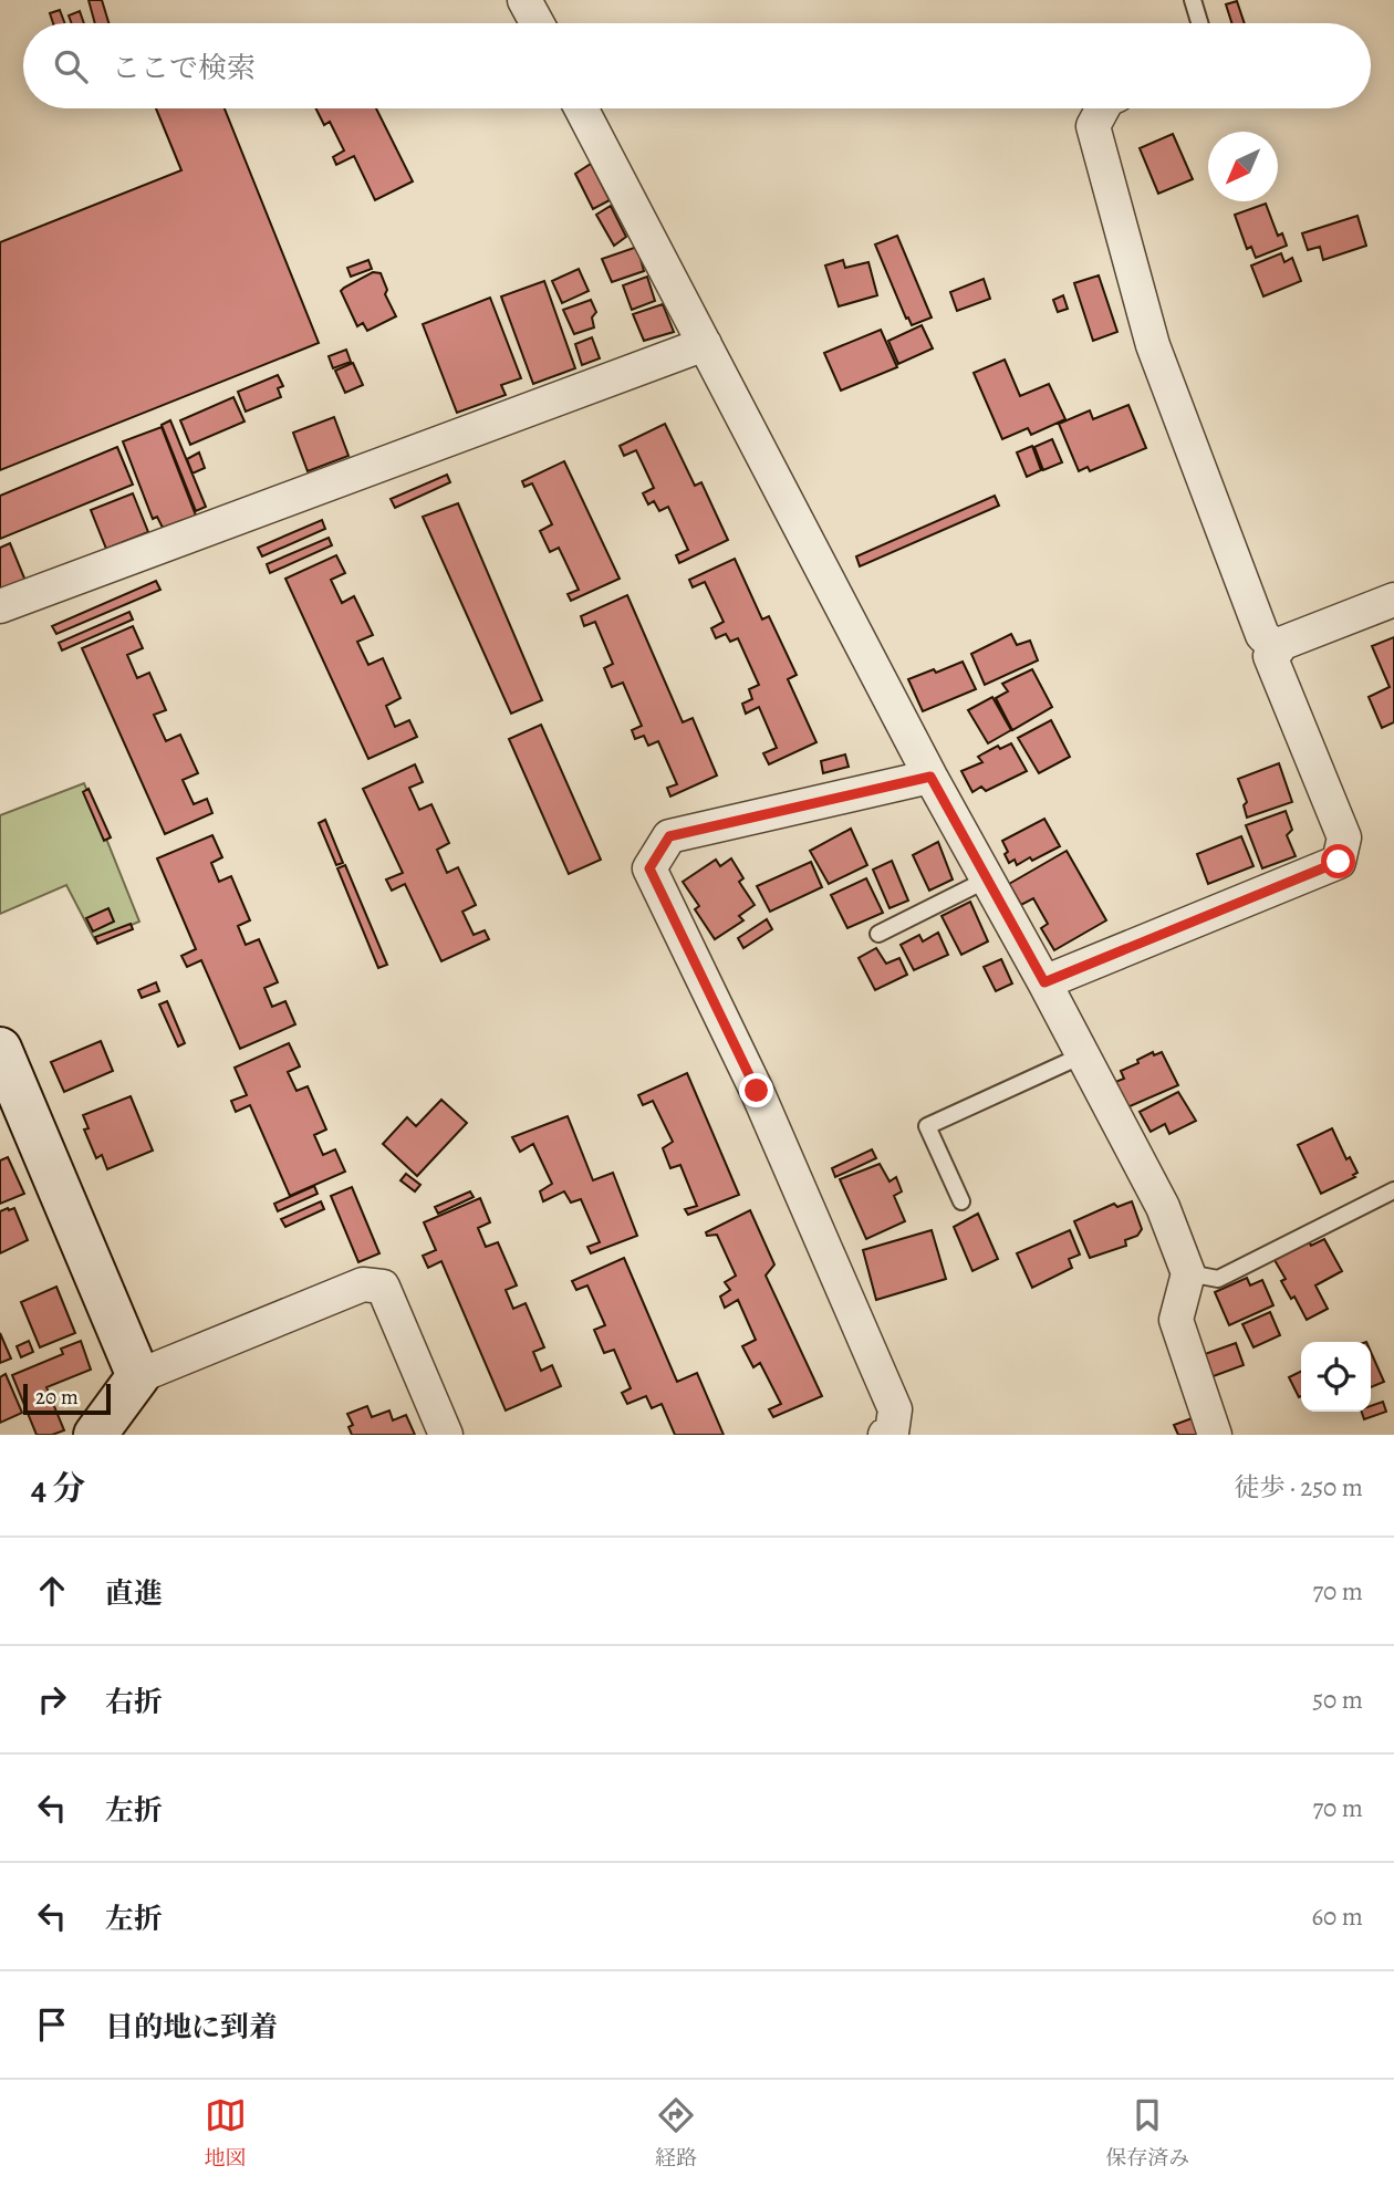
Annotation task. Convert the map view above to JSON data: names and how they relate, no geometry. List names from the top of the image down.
{
  "scale_bar": "20 m",
  "north": "bottom left",
  "page": {
    "search": "ここで検索",
    "scale": "20 m",
    "heading": ["4 分", "徒歩 · 250 m"],
    "list": [
      ["直進", "70 m"],
      ["右折", "50 m"],
      ["左折", "70 m"],
      ["左折", "60 m"],
      "目的地に到着"
    ],
    "nav": ["地図", "経路", "保存済み"]
  }
}
